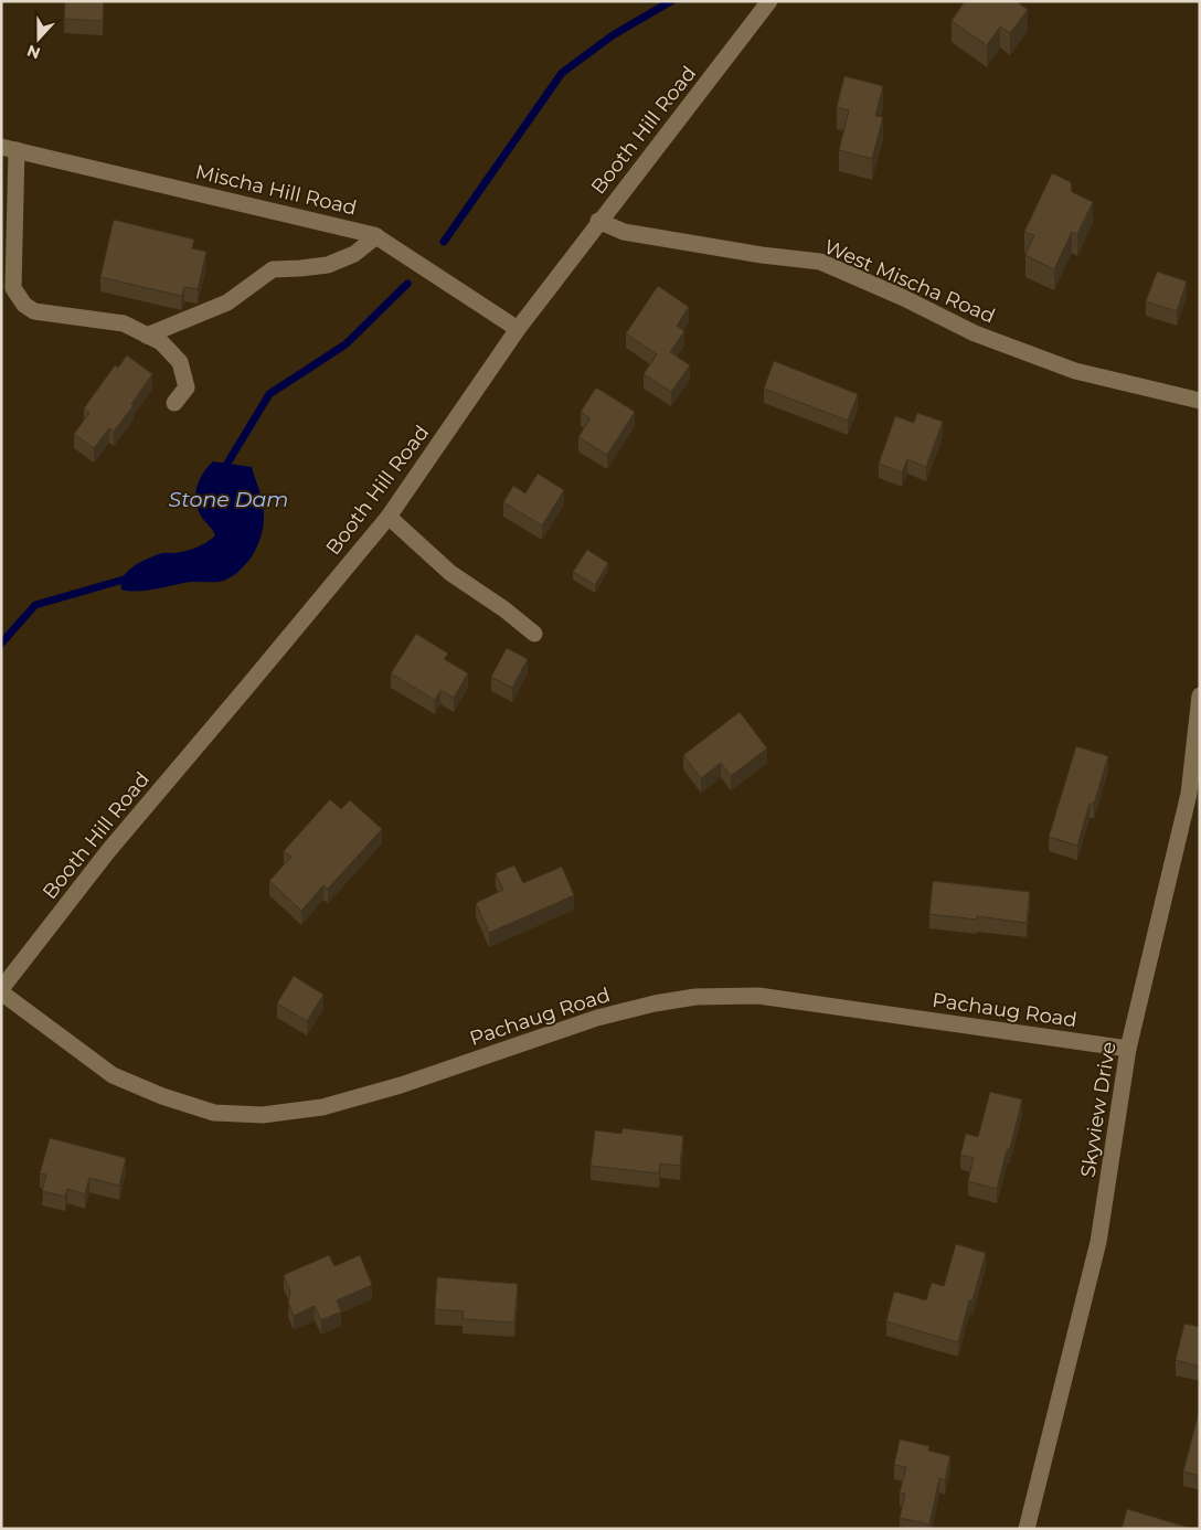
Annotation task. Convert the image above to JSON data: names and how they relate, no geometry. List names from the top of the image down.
{
  "streets": {
    "street": [
      "Booth Hill Road",
      "Mischa Hill Road",
      "West Mischa Road",
      "Pachaug Road",
      "Skyview Drive"
    ]
  },
  "crossings": [
    ["Booth Hill Road", "Mischa Hill Road"],
    ["Booth Hill Road", "West Mischa Road"],
    ["Pachaug Road", "Skyview Drive"]
  ],
  "water": ["Stone Dam"],
  "north": "bottom"
}
